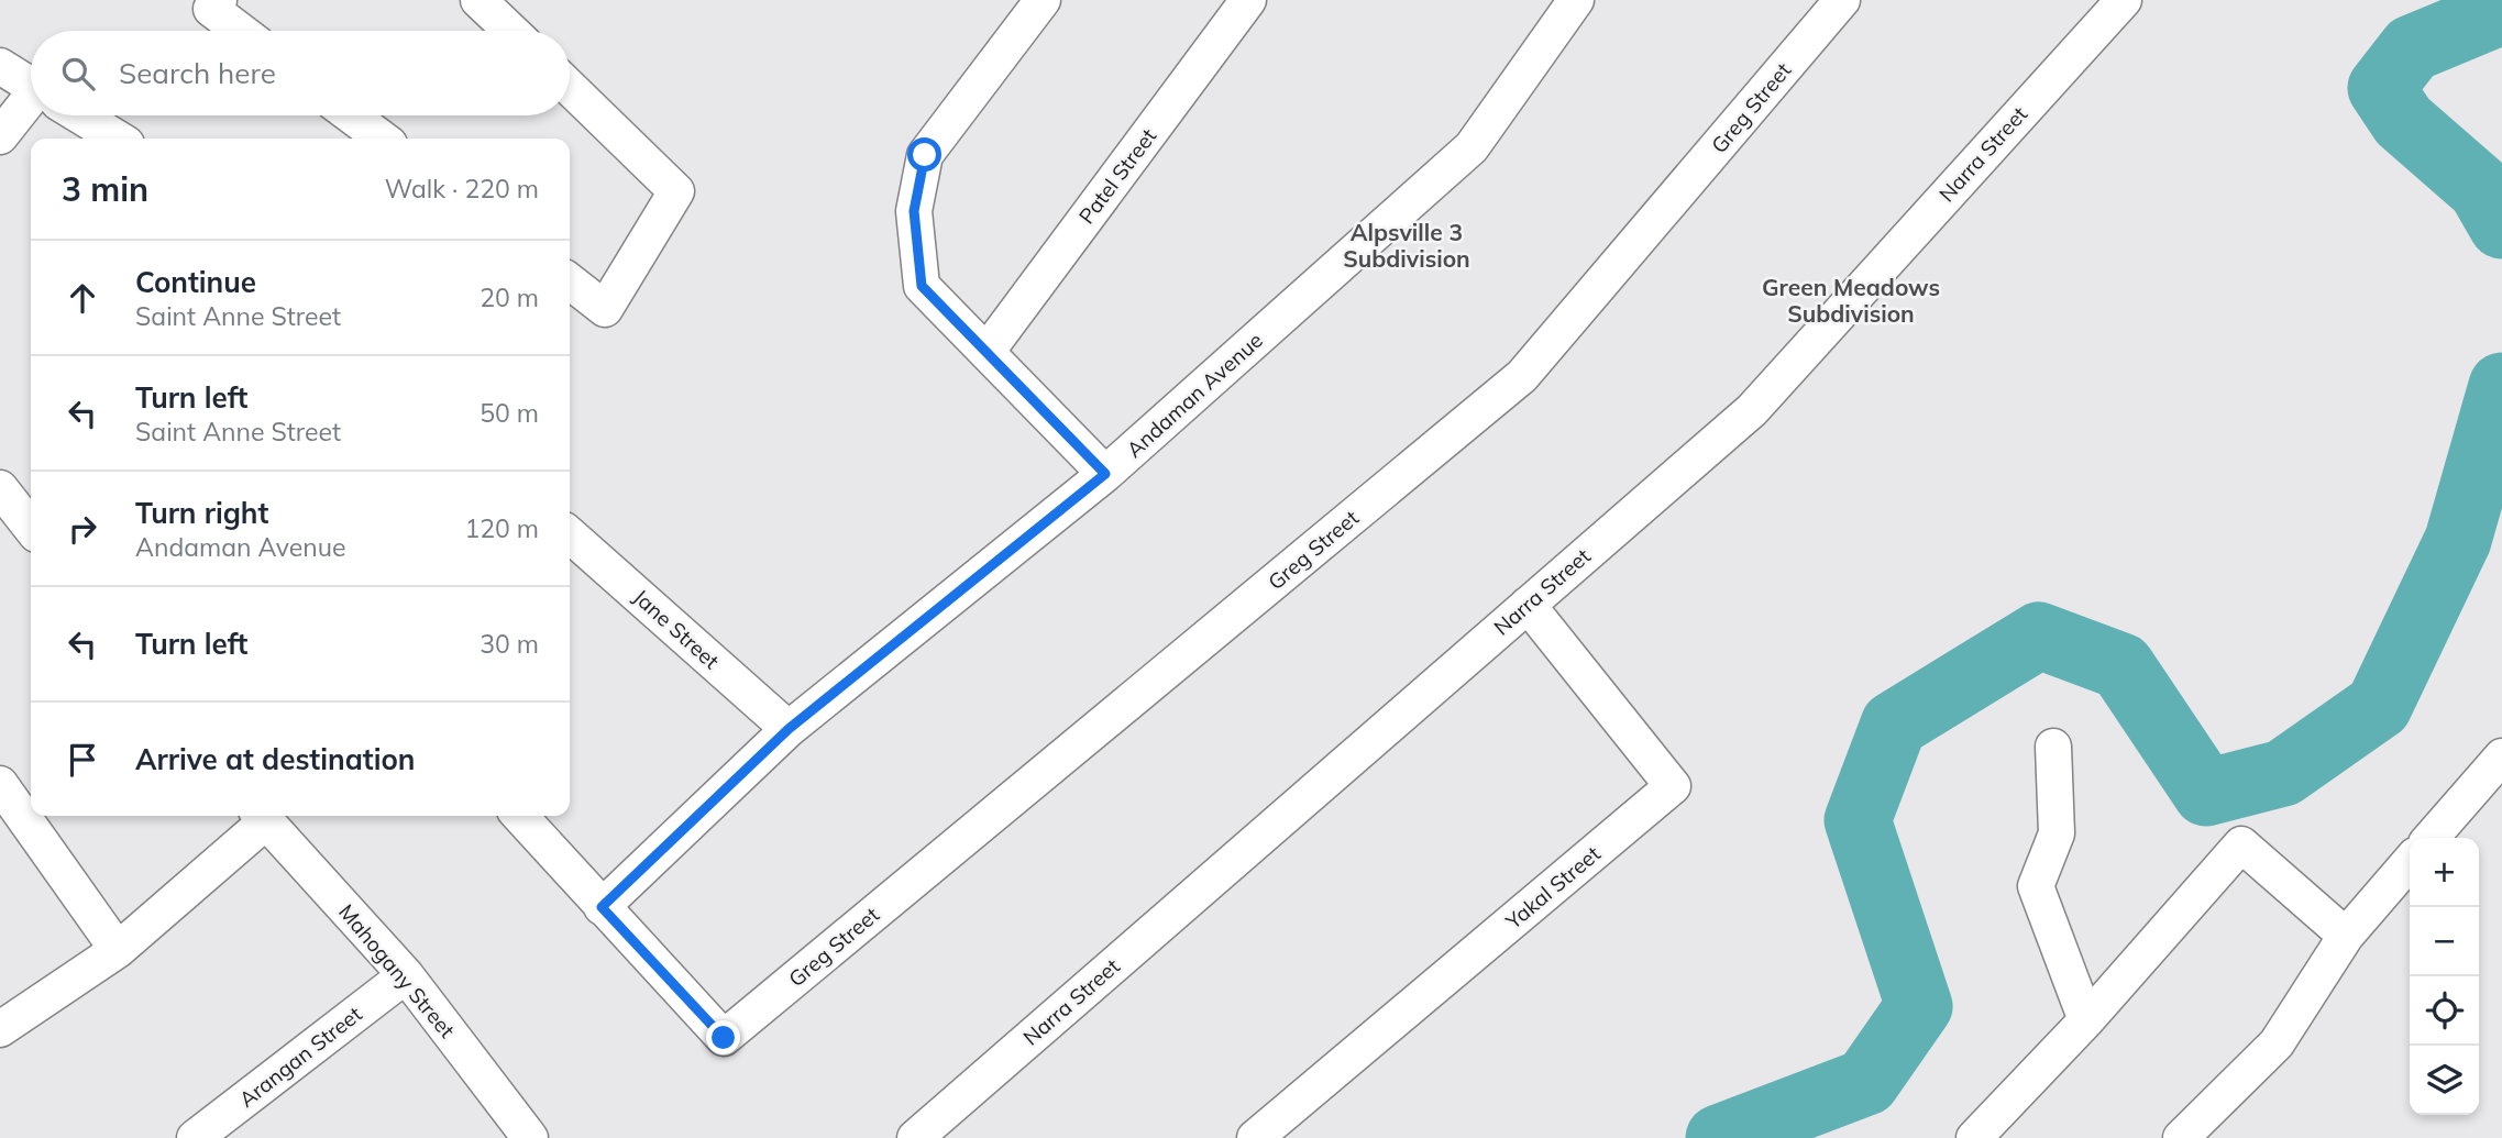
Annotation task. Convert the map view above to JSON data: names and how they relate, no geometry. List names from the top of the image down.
{
  "streets": {
    "street": [
      "Greg Street",
      "Narra Street",
      "Patel Street",
      "Andaman Avenue",
      "Jane Street",
      "Yakal Street",
      "Mahogany Street",
      "Arangan Street"
    ]
  },
  "crossings": [
    ["Greg Street", "Andaman Avenue"],
    ["Narra Street", "Yakal Street"],
    ["Andaman Avenue", "Jane Street"],
    ["Mahogany Street", "Arangan Street"]
  ],
  "districts": ["Alpsville 3 Subdivision", "Green Meadows Subdivision"],
  "page": {
    "search": "Search here",
    "heading": ["3 min", "Walk · 220 m"],
    "list": [
      ["Continue", "Saint Anne Street", "20 m"],
      ["Turn left", "Saint Anne Street", "50 m"],
      ["Turn right", "Andaman Avenue", "120 m"],
      ["Turn left", "30 m"],
      "Arrive at destination"
    ],
    "map_buttons": ["+", "−"]
  }
}
